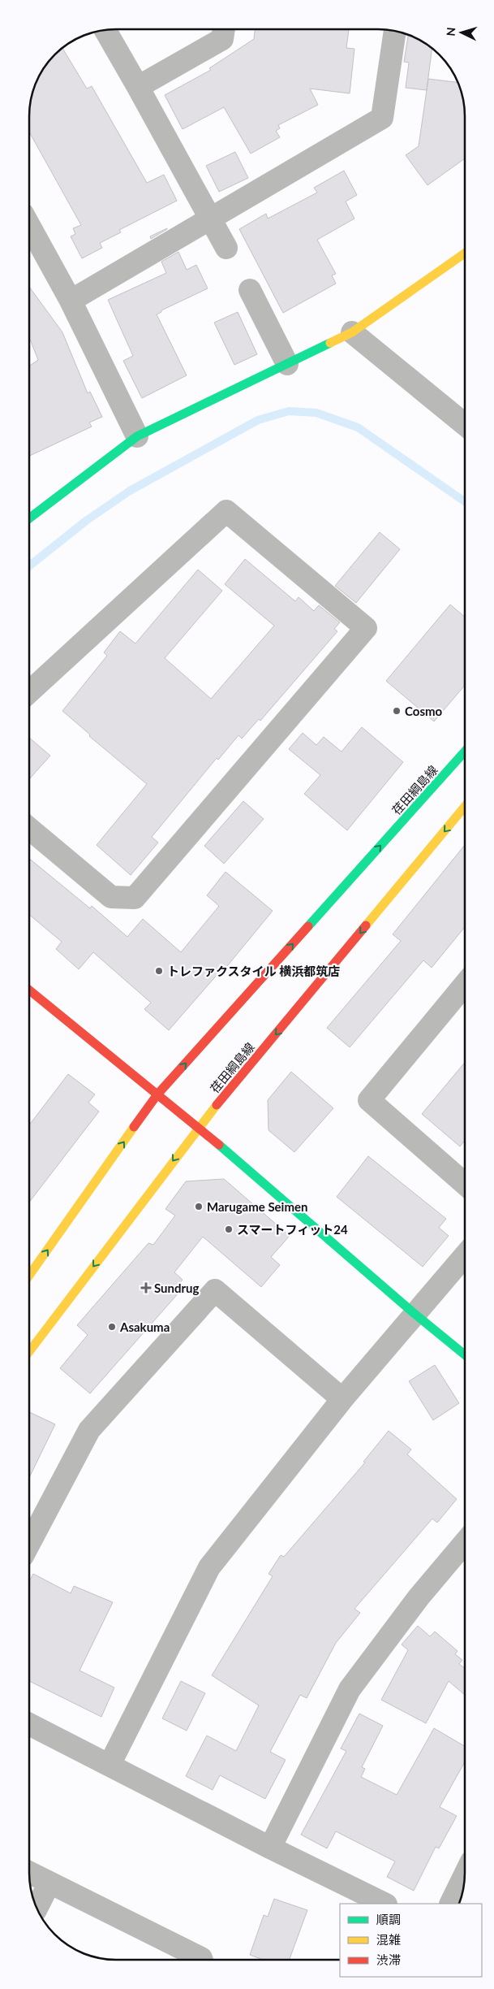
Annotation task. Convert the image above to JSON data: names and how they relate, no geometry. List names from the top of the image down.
{
  "streets": {
    "main road": ["荏田綱島線"]
  },
  "places": {
    "other": [
      "Cosmo",
      "トレファクスタイル 横浜都筑店",
      "Marugame Seimen",
      "スマートフィット24",
      "Asakuma"
    ],
    "health": ["Sundrug"]
  },
  "legend": ["順調", "混雑", "渋滞"],
  "north": "left"
}
